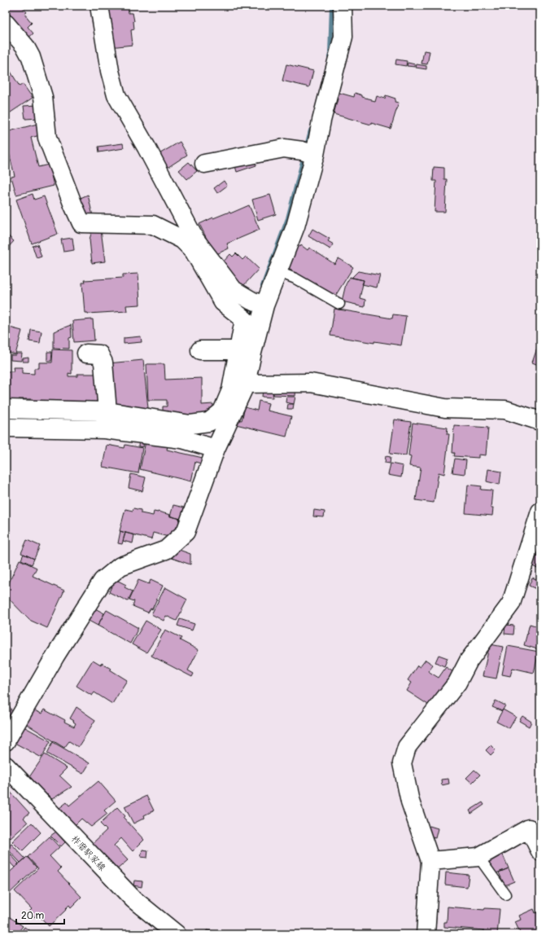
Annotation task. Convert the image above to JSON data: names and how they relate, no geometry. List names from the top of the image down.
{
  "streets": {
    "street": ["柞磨駅家線"]
  },
  "scale_bar": "20 m"
}
